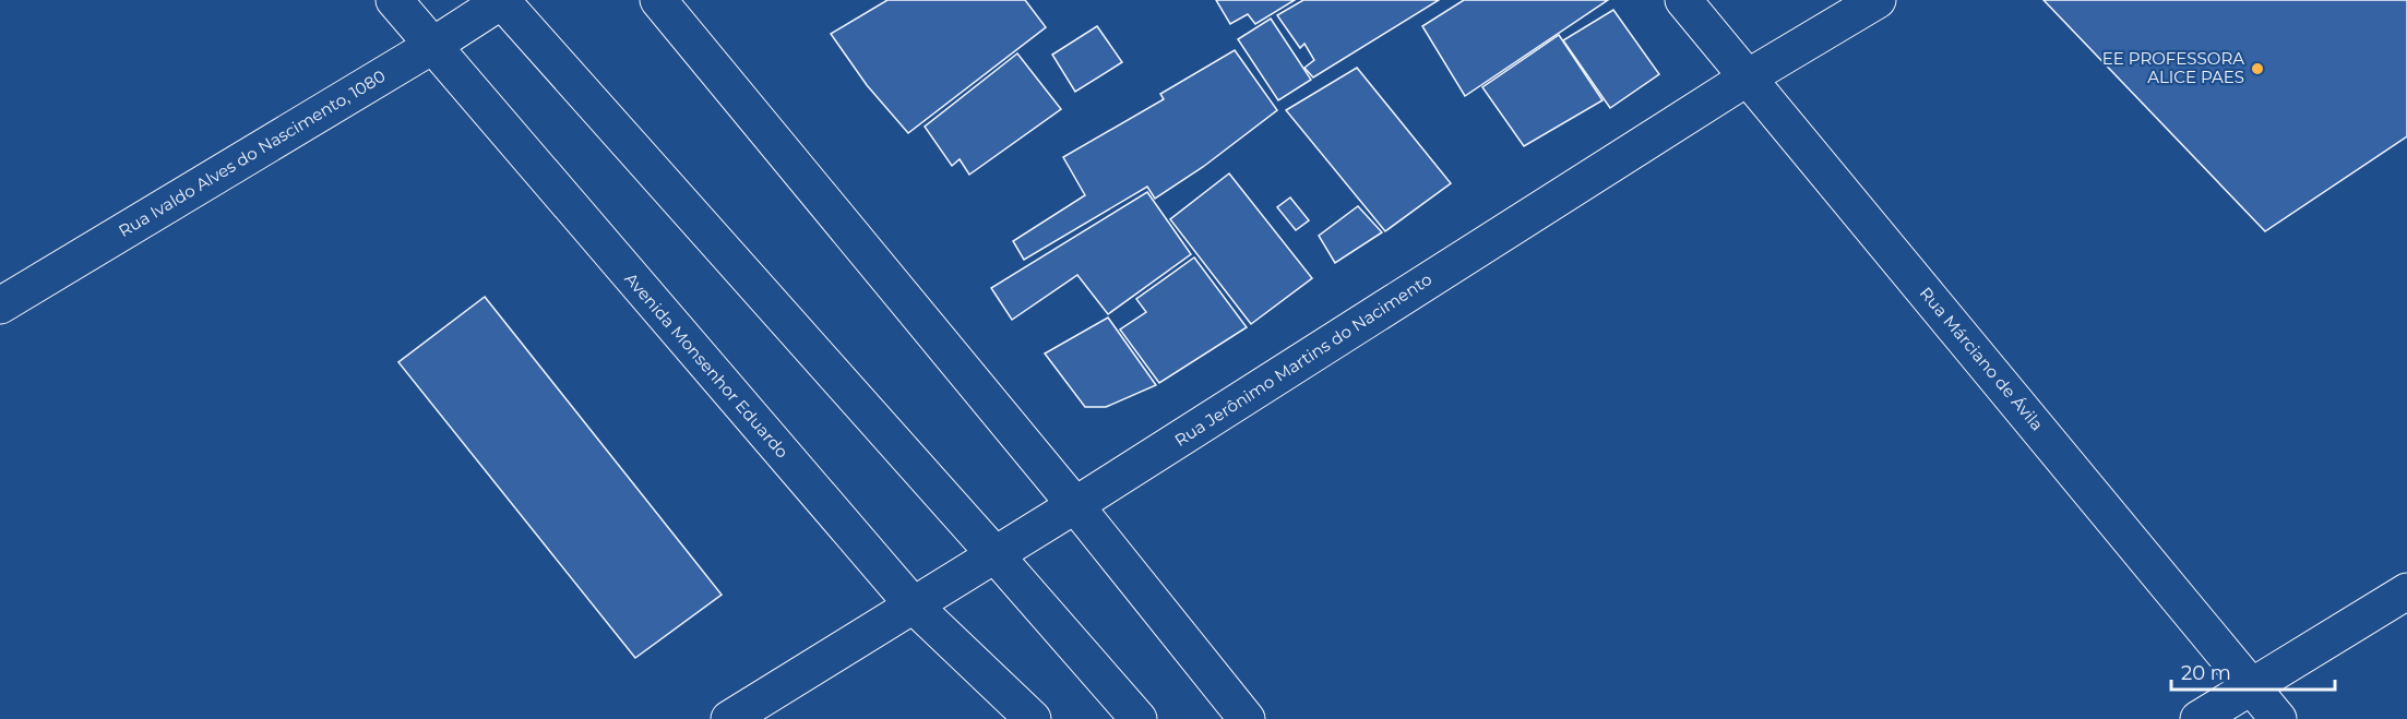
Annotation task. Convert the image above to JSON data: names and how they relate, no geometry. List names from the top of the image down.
{
  "streets": {
    "street": [
      "Rua Ivaldo Alves do Nascimento, 1080",
      "Rua Márciano de Ávila",
      "Rua Jerônimo Martins do Nacimento",
      "Avenida Monsenhor Eduardo"
    ]
  },
  "crossings": [
    ["Rua Ivaldo Alves do Nascimento, 1080", "Avenida Monsenhor Eduardo"],
    ["Rua Márciano de Ávila", "Rua Jerônimo Martins do Nacimento"],
    ["Rua Jerônimo Martins do Nacimento", "Avenida Monsenhor Eduardo"]
  ],
  "places": ["EE PROFESSORA ALICE PAES"],
  "scale_bar": "20 m"
}
